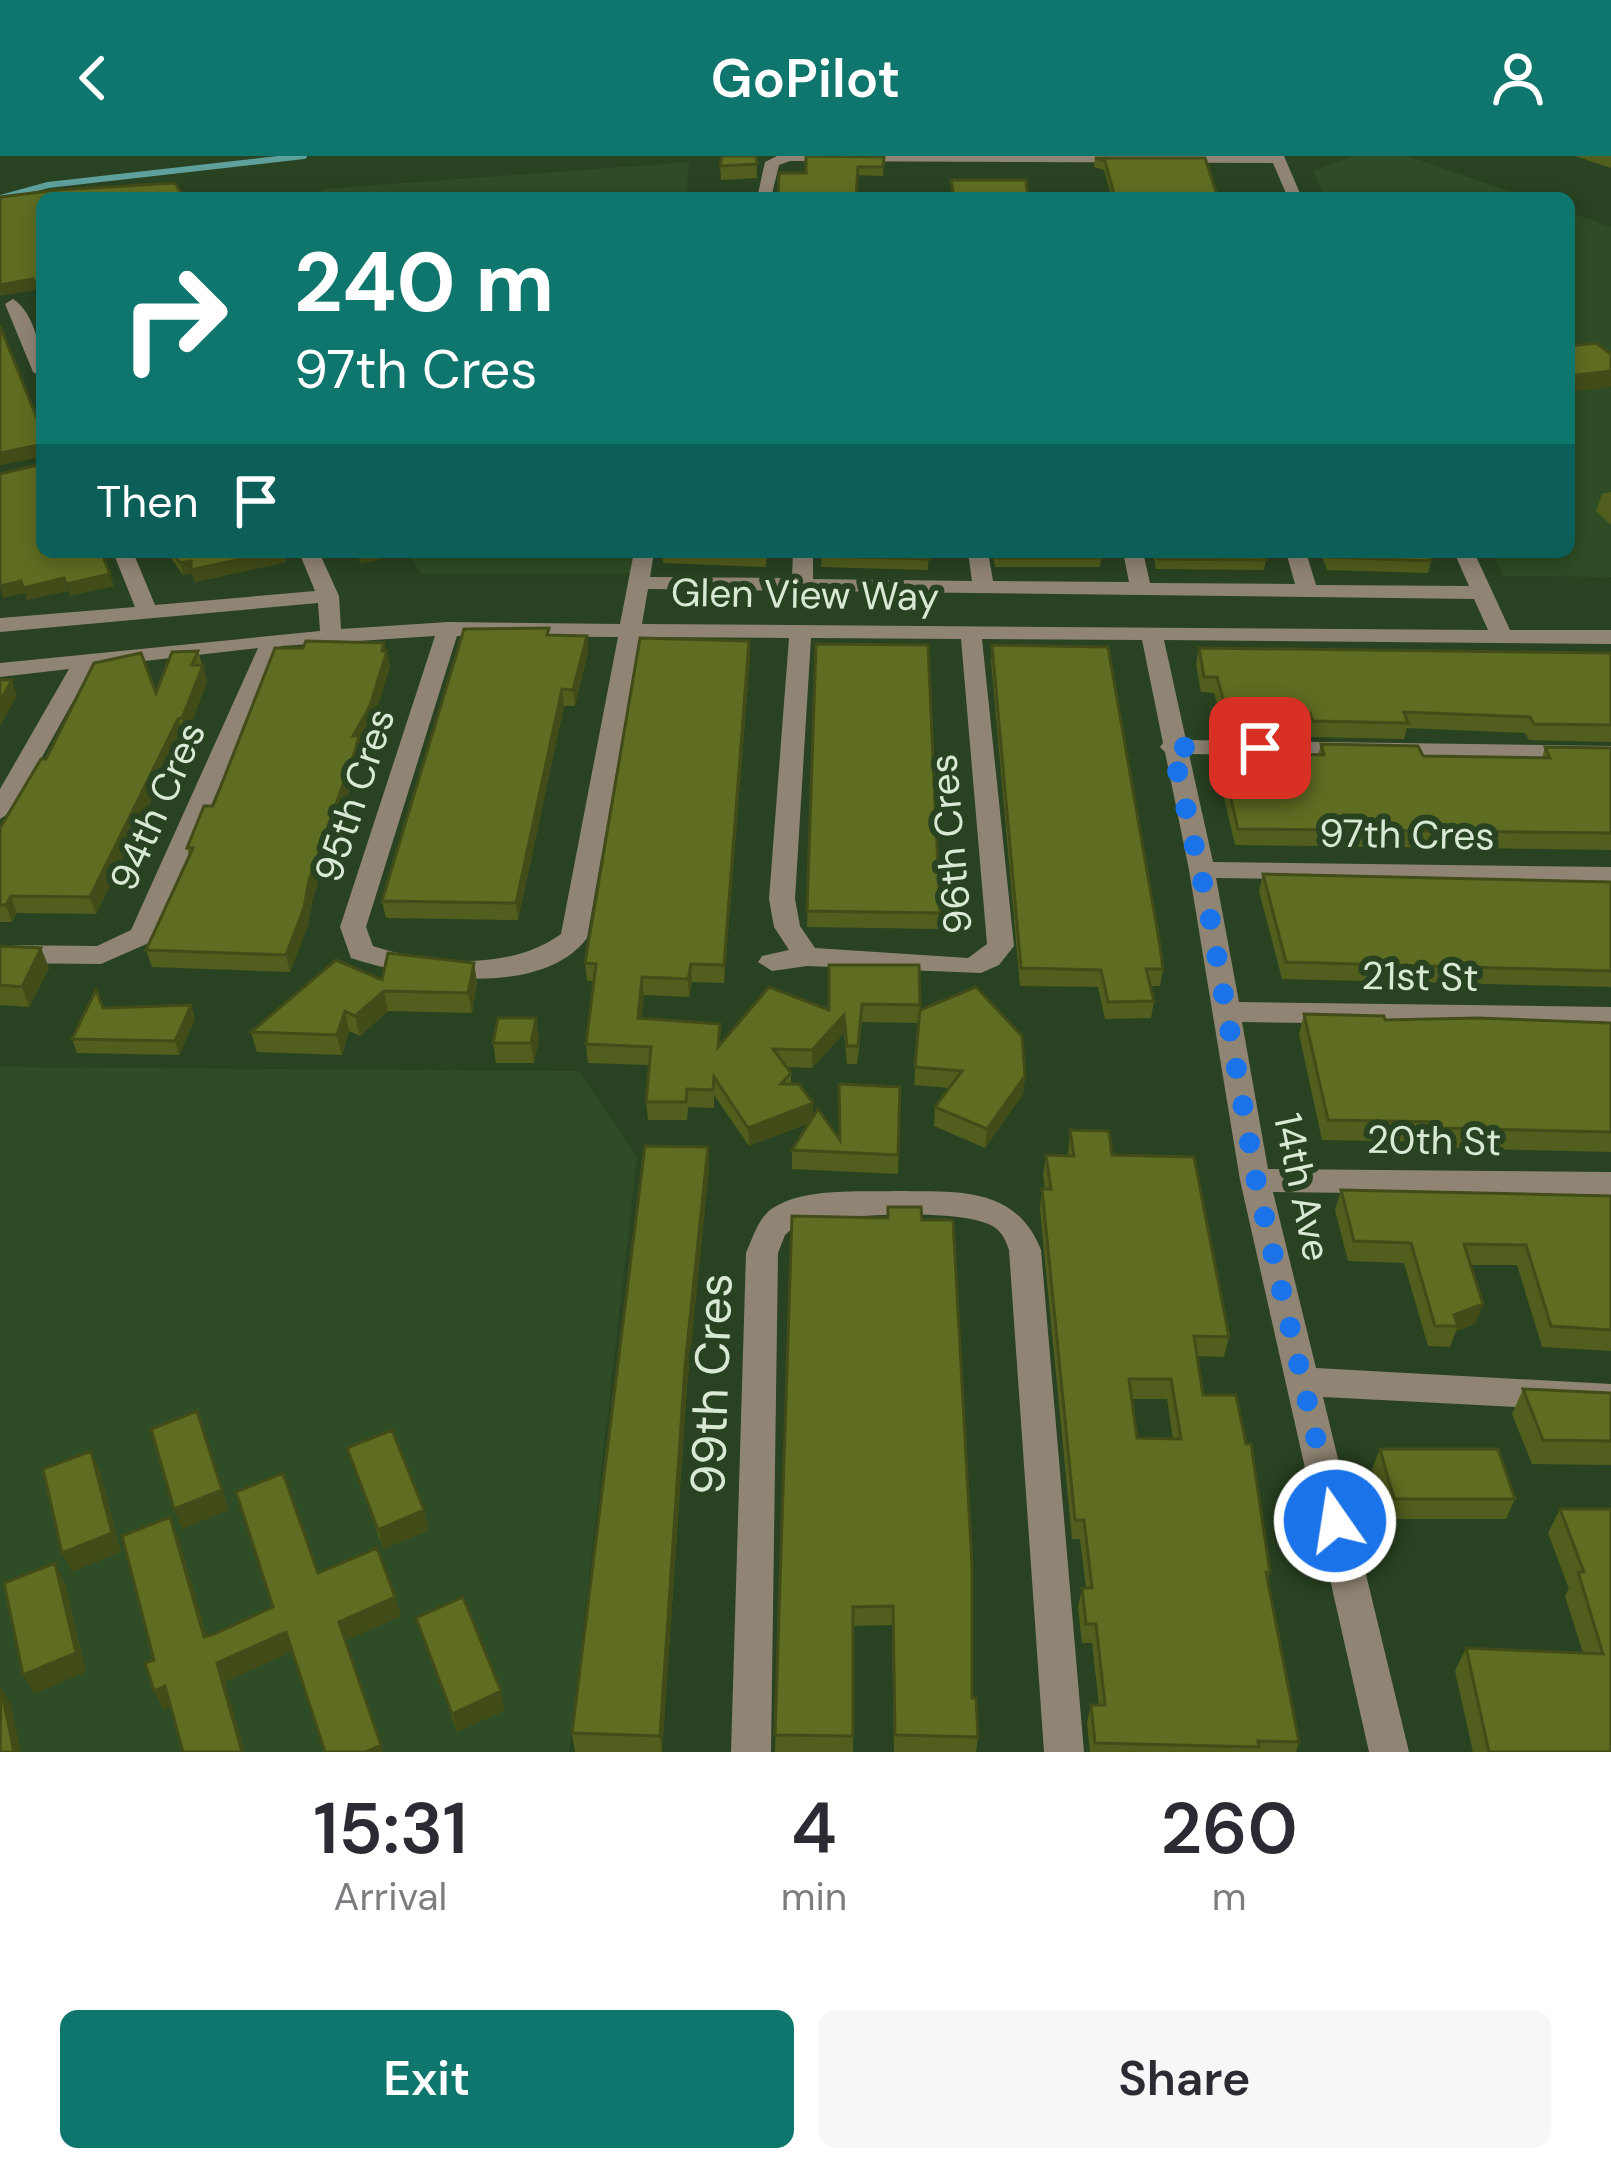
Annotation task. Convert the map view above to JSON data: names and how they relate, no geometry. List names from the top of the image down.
{
  "streets": {
    "street": [
      "Glen View Way",
      "95th Cres",
      "94th Cres",
      "97th Cres",
      "96th Cres",
      "21st St",
      "20th St",
      "14th Ave",
      "99th Cres"
    ]
  },
  "crossings": [
    ["Glen View Way", "95th Cres"],
    ["Glen View Way", "94th Cres"],
    ["Glen View Way", "96th Cres"],
    ["Glen View Way", "14th Ave"],
    ["97th Cres", "14th Ave"],
    ["21st St", "14th Ave"],
    ["20th St", "14th Ave"]
  ],
  "page": {
    "header": "GoPilot",
    "turn": ["240 m", "97th Cres"],
    "then": "Then",
    "eta": [
      "15:31",
      "Arrival",
      "4",
      "min",
      "260",
      "m"
    ],
    "buttons": ["Exit", "Share"]
  }
}
